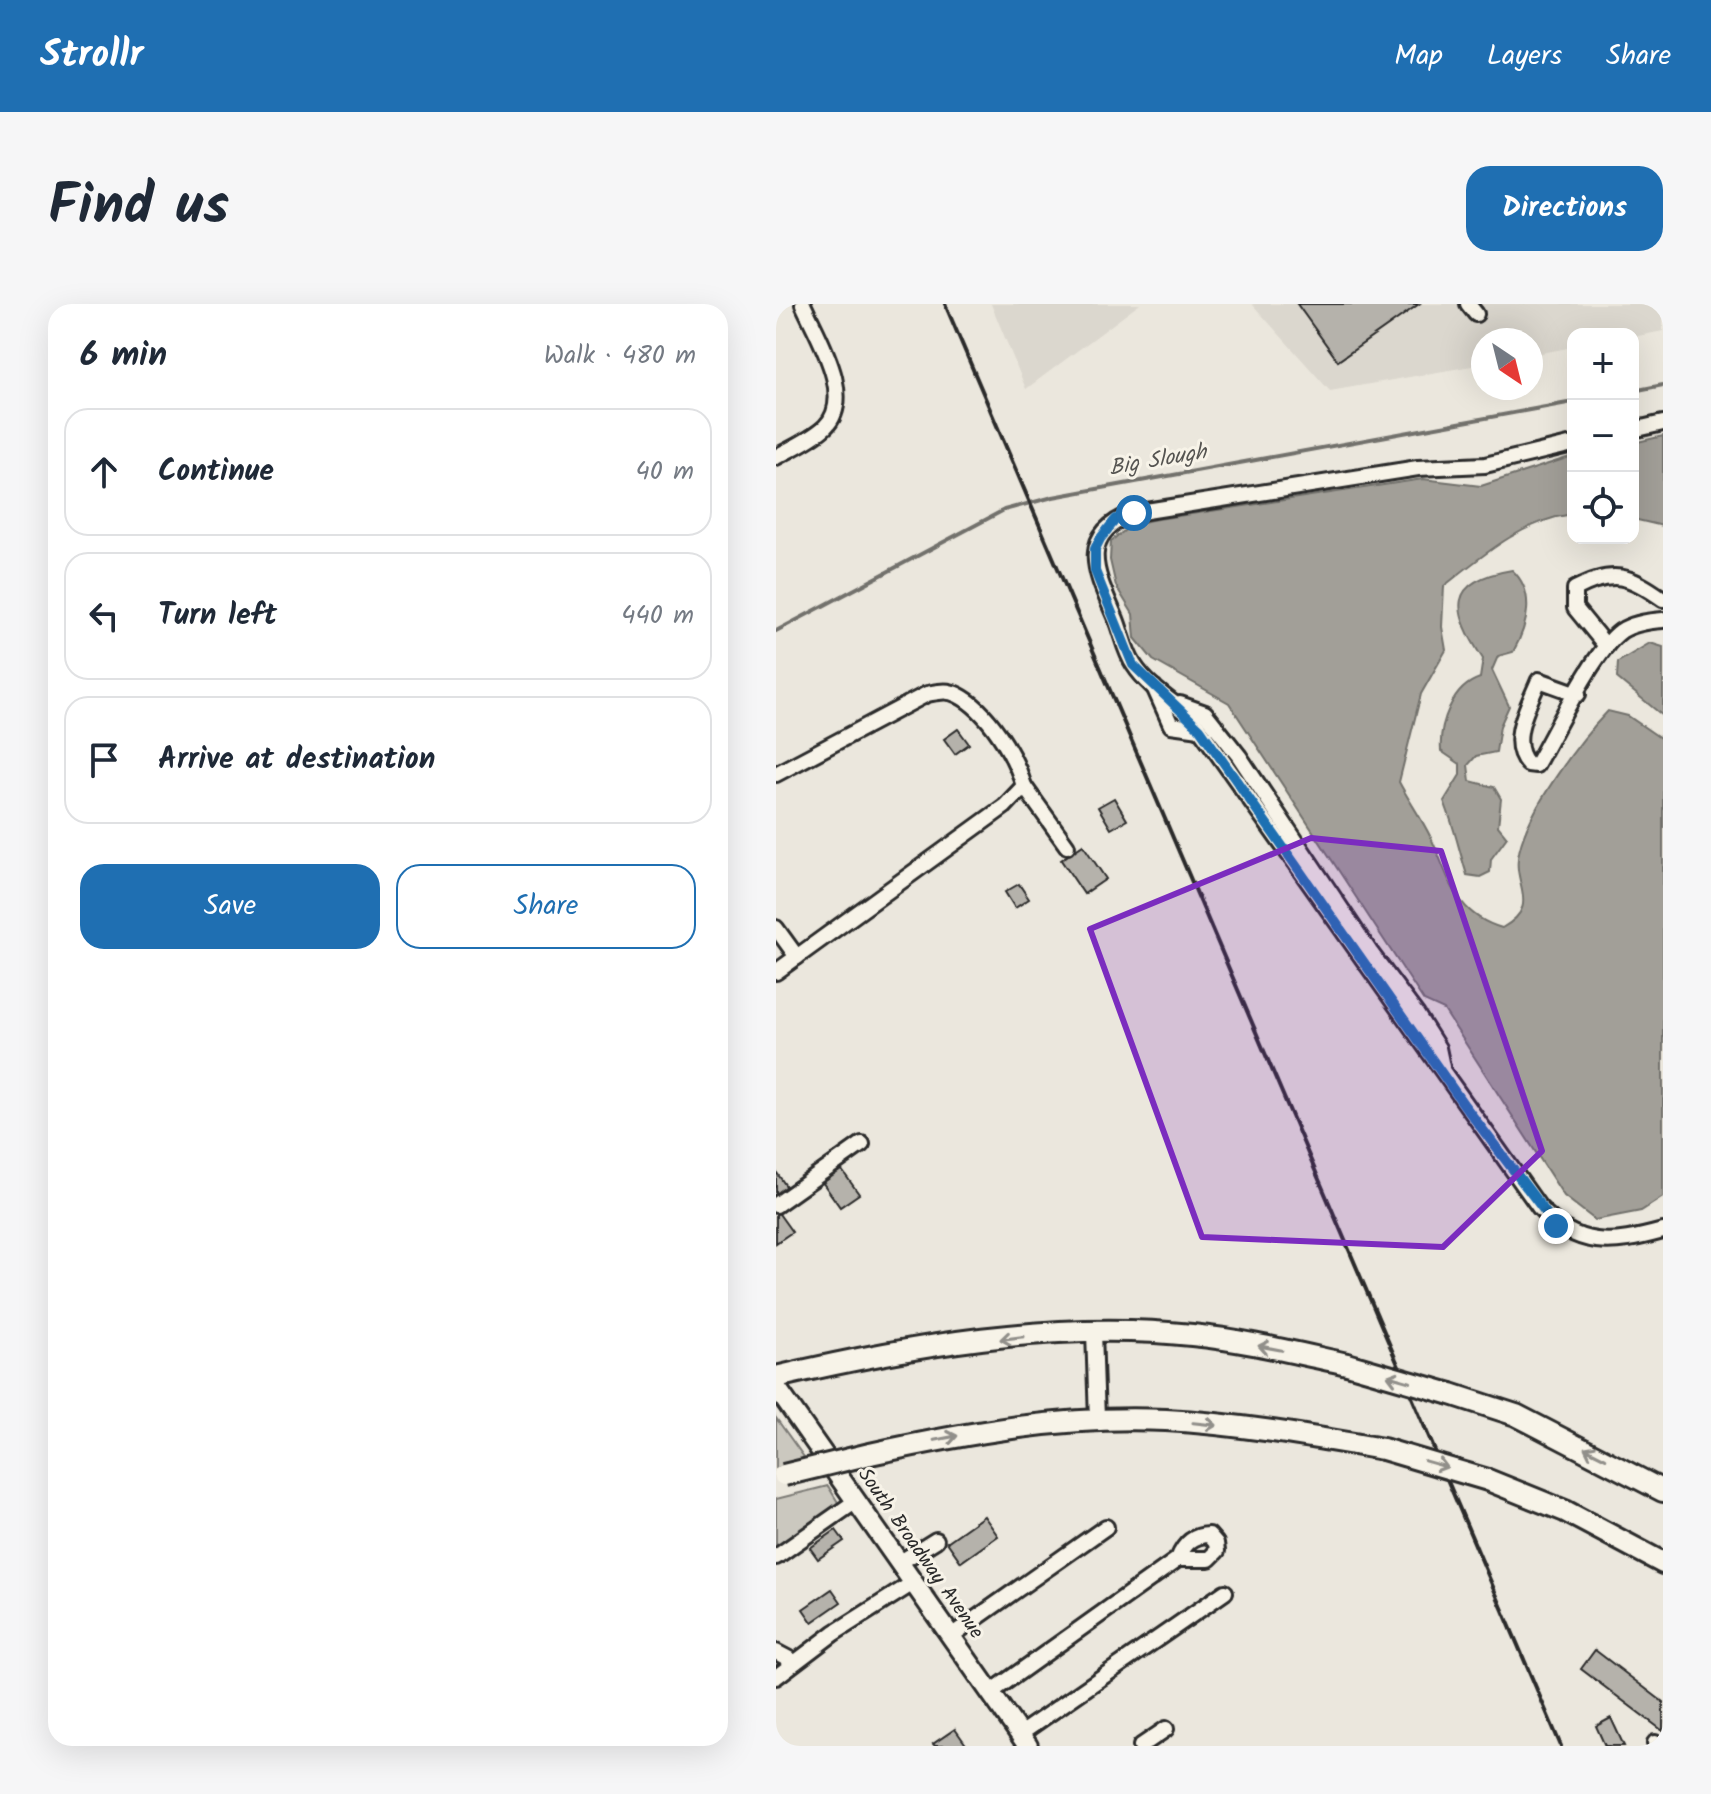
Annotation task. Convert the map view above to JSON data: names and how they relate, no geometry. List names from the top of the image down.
{
  "streets": {
    "main road": ["South Broadway Avenue"]
  },
  "water": ["Big Slough"],
  "north": "bottom right",
  "page": {
    "header": "Strollr",
    "nav": ["Map", "Layers", "Share"],
    "title": "Find us",
    "buttons": [
      "Directions",
      ["Save", "Share"]
    ],
    "heading": ["6 min", "Walk · 480 m"],
    "map_buttons": ["+", "−"],
    "list": [
      ["Continue", "40 m"],
      ["Turn left", "440 m"],
      "Arrive at destination"
    ]
  }
}
